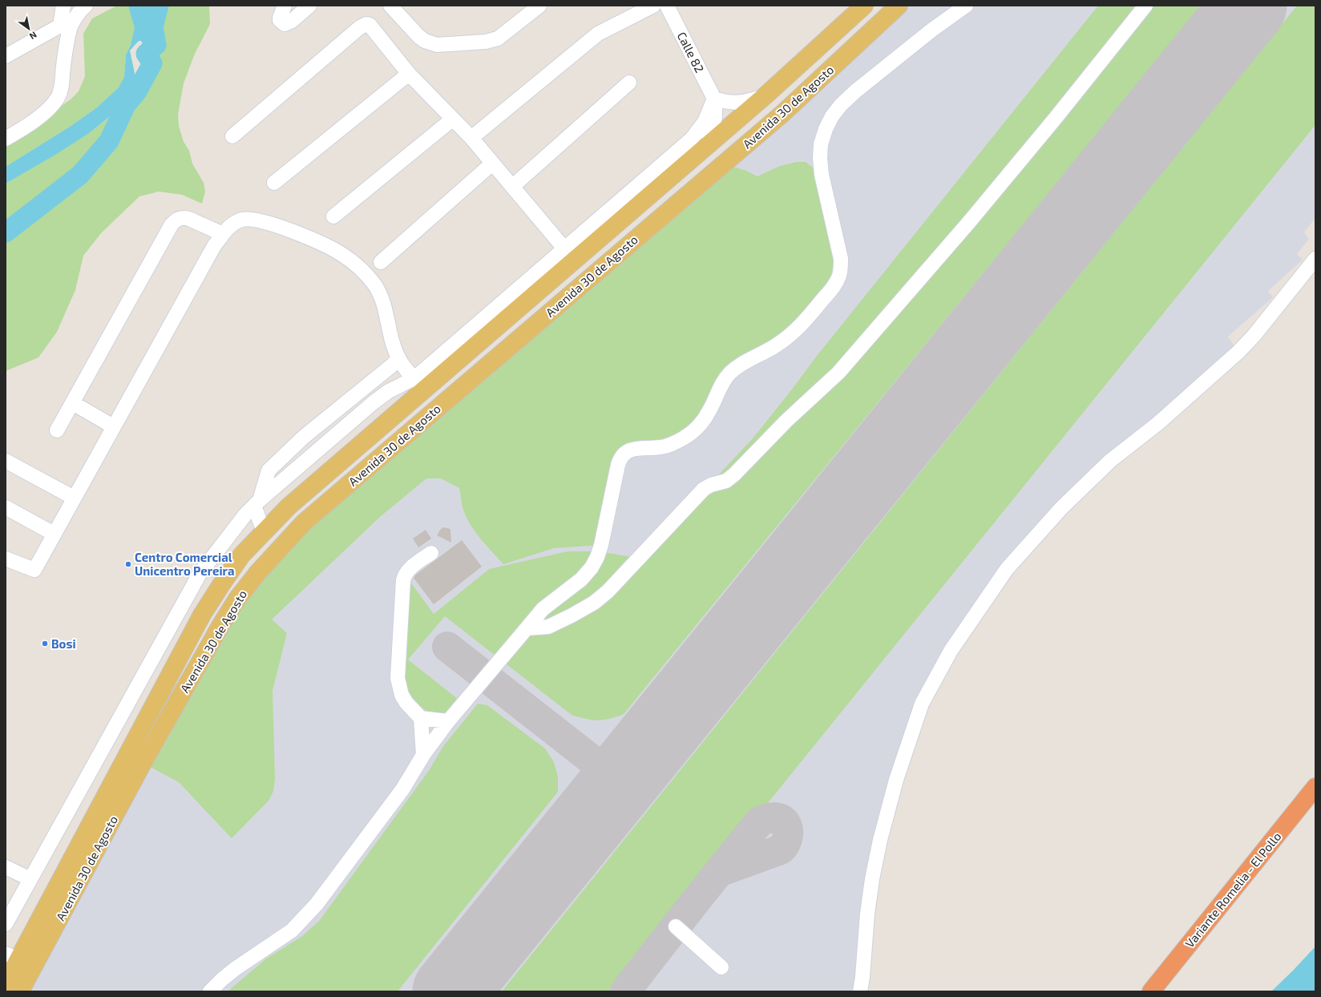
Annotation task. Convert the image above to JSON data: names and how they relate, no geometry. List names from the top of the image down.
{
  "streets": {
    "highway": ["Variante Romelia - El Pollo"],
    "main road": ["Avenida 30 de Agosto"],
    "street": ["Calle 82"]
  },
  "crossings": [
    ["Calle 82", "Avenida 30 de Agosto"]
  ],
  "places": ["Centro Comercial Unicentro Pereira", "Bosi"],
  "north": "bottom right"
}
